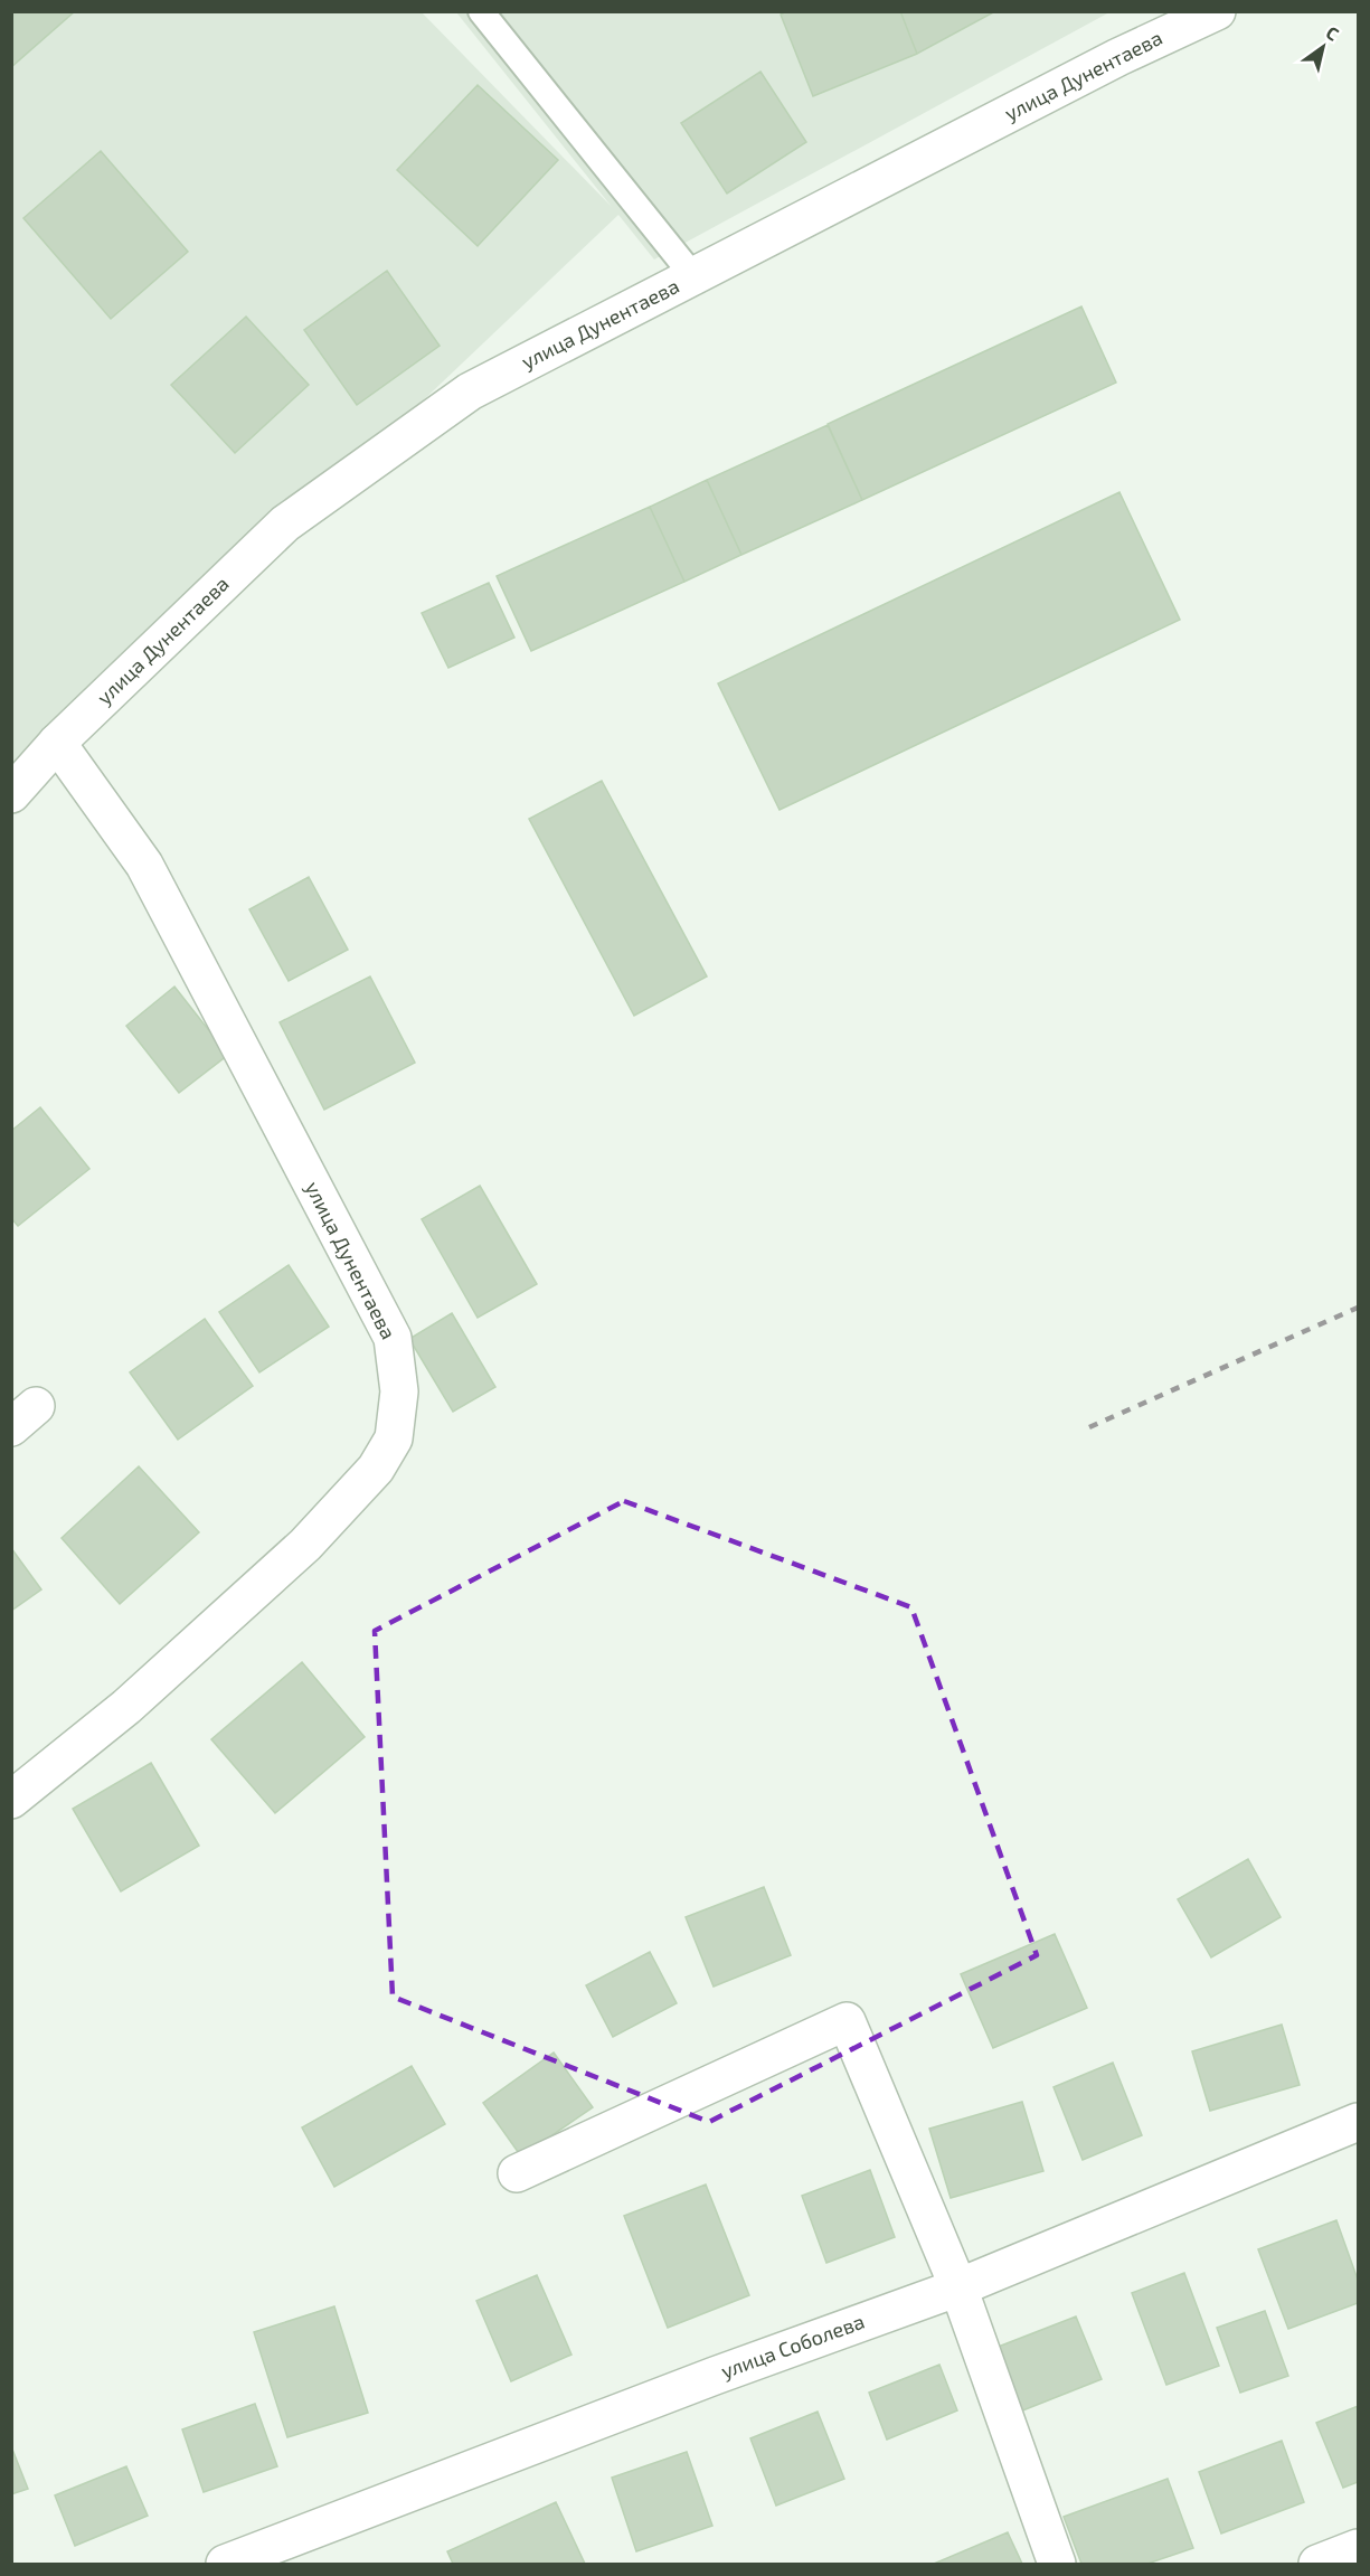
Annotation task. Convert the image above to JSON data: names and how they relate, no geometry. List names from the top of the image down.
{
  "streets": {
    "street": ["улица Дунентаева", "улица Соболева"]
  },
  "north": "top right"
}
